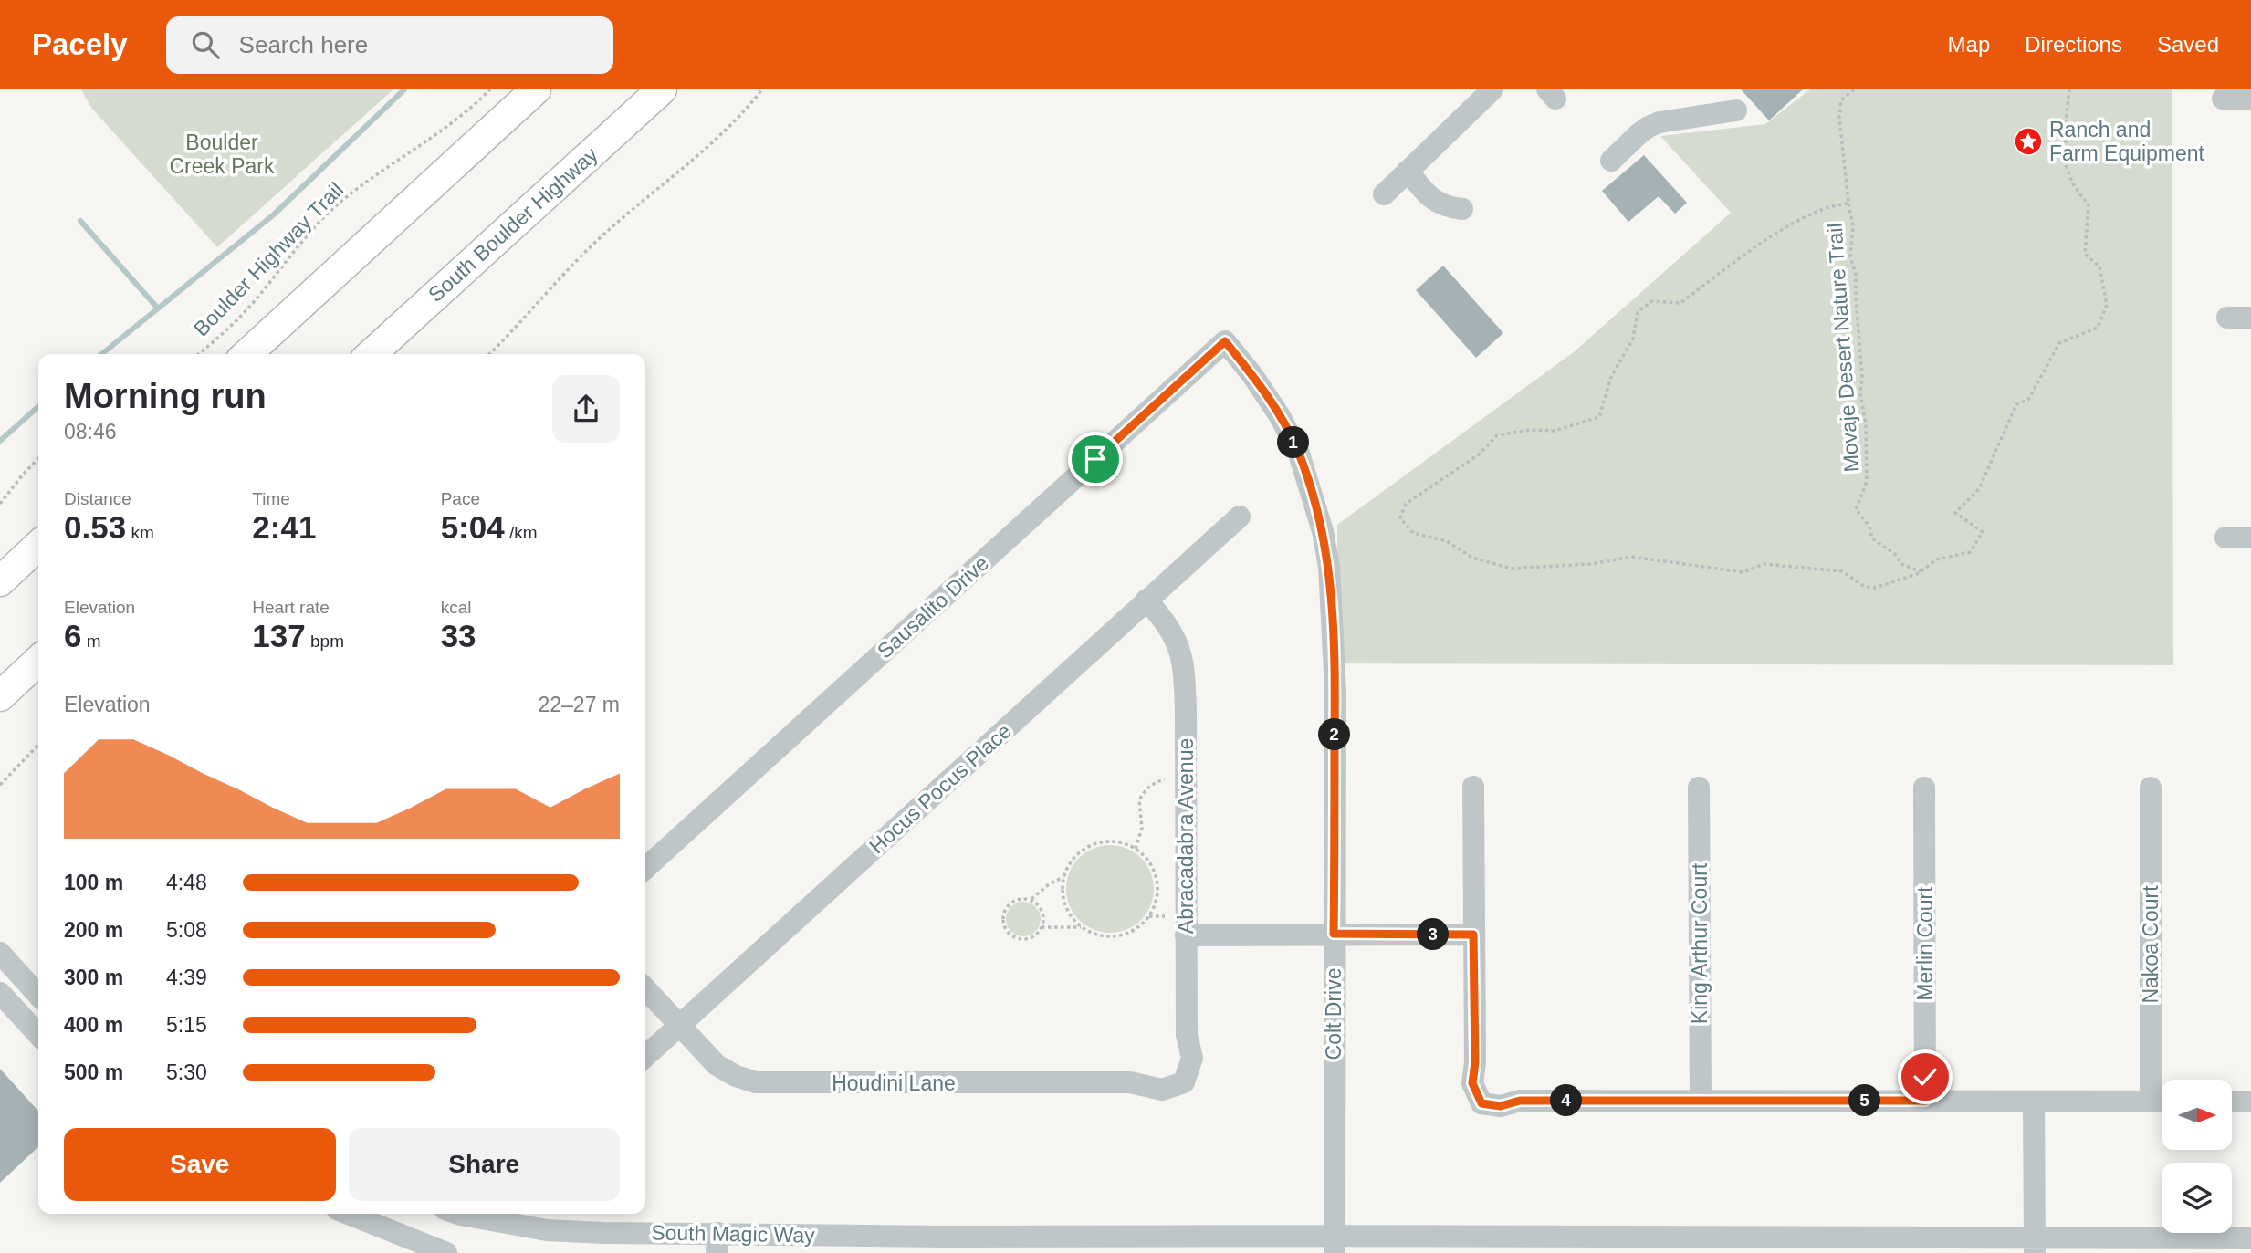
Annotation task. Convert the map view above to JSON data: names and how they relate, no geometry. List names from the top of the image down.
{
  "streets": {
    "main road": ["South Boulder Highway"],
    "street": [
      "Sausalito Drive",
      "Hocus Pocus Place",
      "Abracadabra Avenue",
      "King Arthur Court",
      "Merlin Court",
      "Nakoa Court",
      "Colt Drive",
      "Houdini Lane",
      "South Magic Way"
    ],
    "path": ["Boulder Highway Trail", "Movaje Desert Nature Trail"]
  },
  "crossings": [
    ["Sausalito Drive", "Colt Drive"],
    ["Hocus Pocus Place", "Abracadabra Avenue"],
    ["Hocus Pocus Place", "Houdini Lane"],
    ["Abracadabra Avenue", "Houdini Lane"],
    ["Colt Drive", "South Magic Way"]
  ],
  "parks": ["Boulder Creek Park"],
  "places": {
    "place": ["Ranch and Farm Equipment"]
  },
  "north": "right",
  "page": {
    "header": "Pacely",
    "search": "Search here",
    "nav": ["Map", "Directions", "Saved"],
    "heading": ["Morning run", "08:46"],
    "pins": [
      "1",
      "2",
      "3",
      "4",
      "5"
    ],
    "stats": [
      ["Distance", "0.53 km"],
      ["Time", "2:41"],
      ["Pace", "5:04 /km"],
      ["Elevation", "6 m"],
      ["Heart rate", "137 bpm"],
      ["kcal", "33"]
    ],
    "chart": ["Elevation", "22–27 m"],
    "list": [
      {
        "name": "100 m",
        "note": "4:48"
      },
      {
        "name": "200 m",
        "note": "5:08"
      },
      {
        "name": "300 m",
        "note": "4:39"
      },
      {
        "name": "400 m",
        "note": "5:15"
      },
      {
        "name": "500 m",
        "note": "5:30"
      }
    ],
    "buttons": ["Save", "Share"]
  }
}
